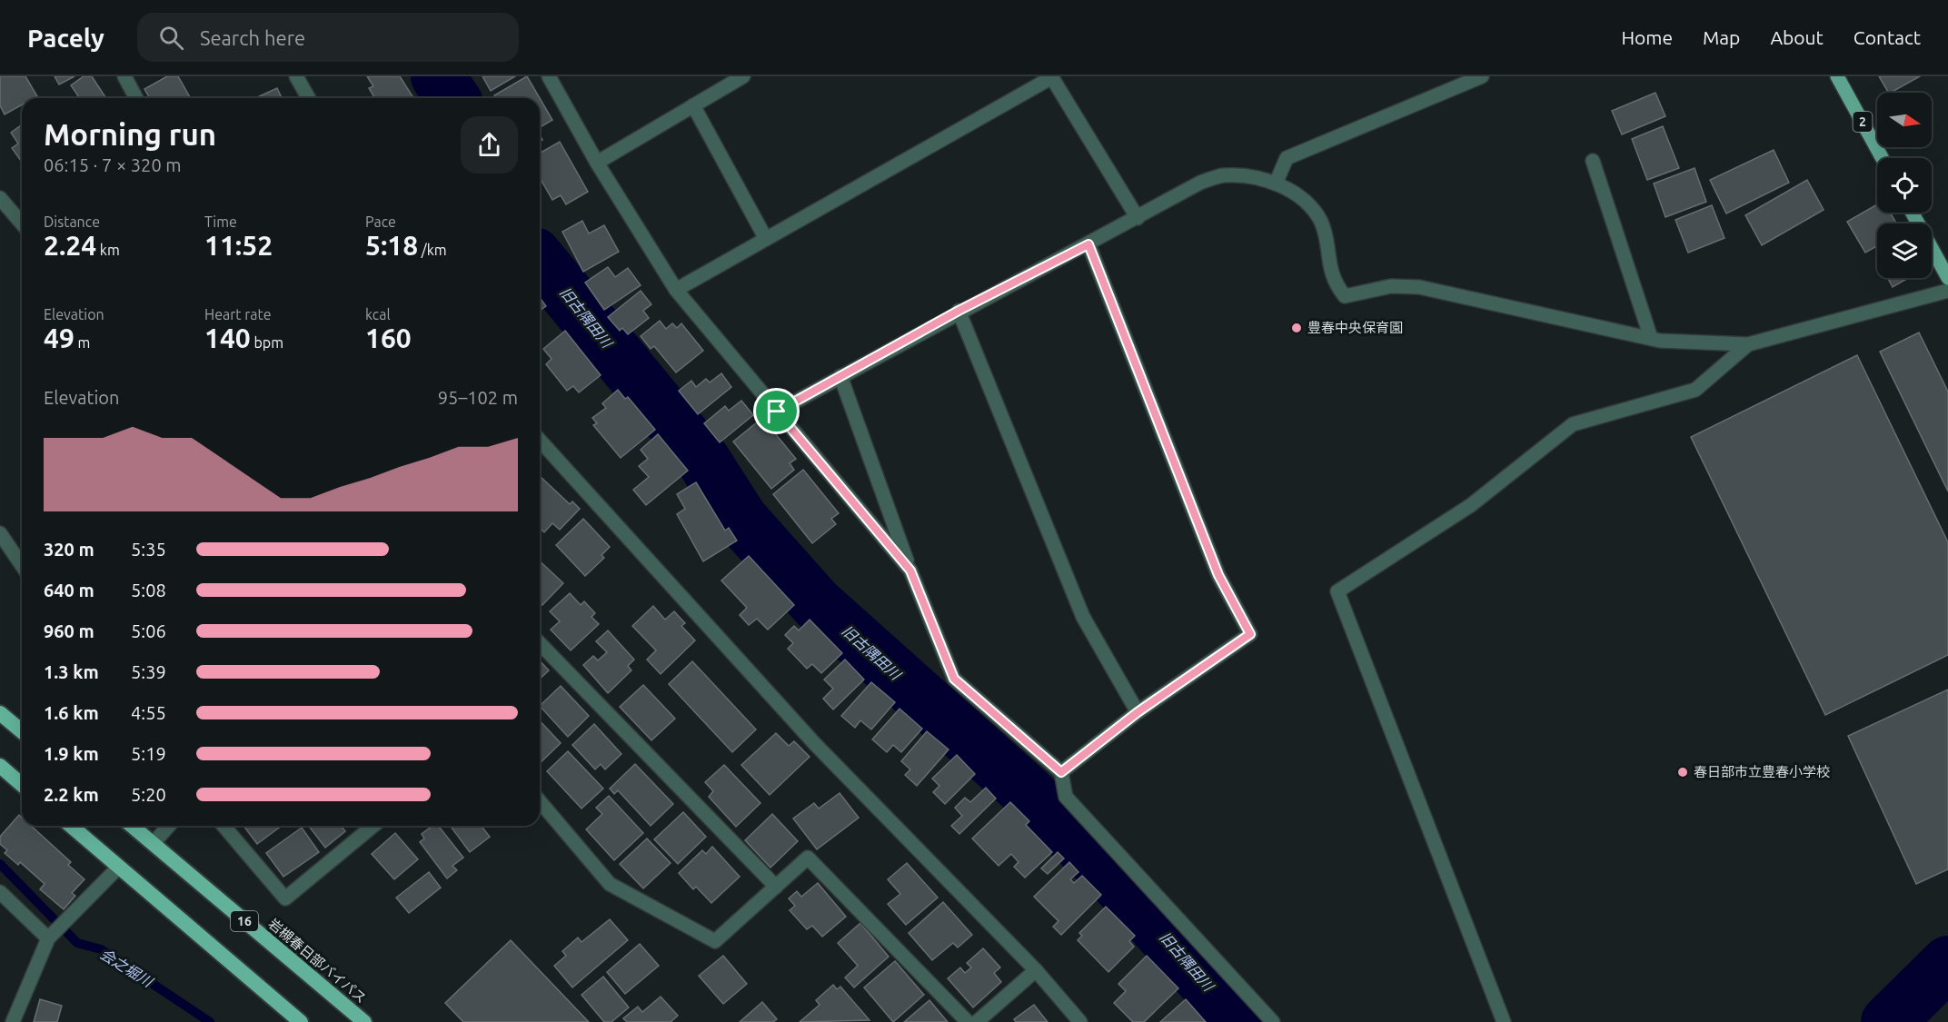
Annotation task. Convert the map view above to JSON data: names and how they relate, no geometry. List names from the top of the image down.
{
  "streets": {
    "highway": ["16", "岩槻春日部バイパス"],
    "main road": ["2"]
  },
  "water": ["旧古隅田川", "会之堀川"],
  "places": ["豊春中央保育園", "春日部市立豊春小学校"],
  "north": "right",
  "page": {
    "header": "Pacely",
    "search": "Search here",
    "nav": [
      "Home",
      "Map",
      "About",
      "Contact"
    ],
    "heading": ["Morning run", "06:15 · 7 × 320 m"],
    "stats": [
      ["Distance", "2.24 km"],
      ["Time", "11:52"],
      ["Pace", "5:18 /km"],
      ["Elevation", "49 m"],
      ["Heart rate", "140 bpm"],
      ["kcal", "160"]
    ],
    "chart": ["Elevation", "95–102 m"],
    "list": [
      {
        "name": "320 m",
        "note": "5:35"
      },
      {
        "name": "640 m",
        "note": "5:08"
      },
      {
        "name": "960 m",
        "note": "5:06"
      },
      {
        "name": "1.3 km",
        "note": "5:39"
      },
      {
        "name": "1.6 km",
        "note": "4:55"
      },
      {
        "name": "1.9 km",
        "note": "5:19"
      },
      {
        "name": "2.2 km",
        "note": "5:20"
      }
    ]
  }
}
